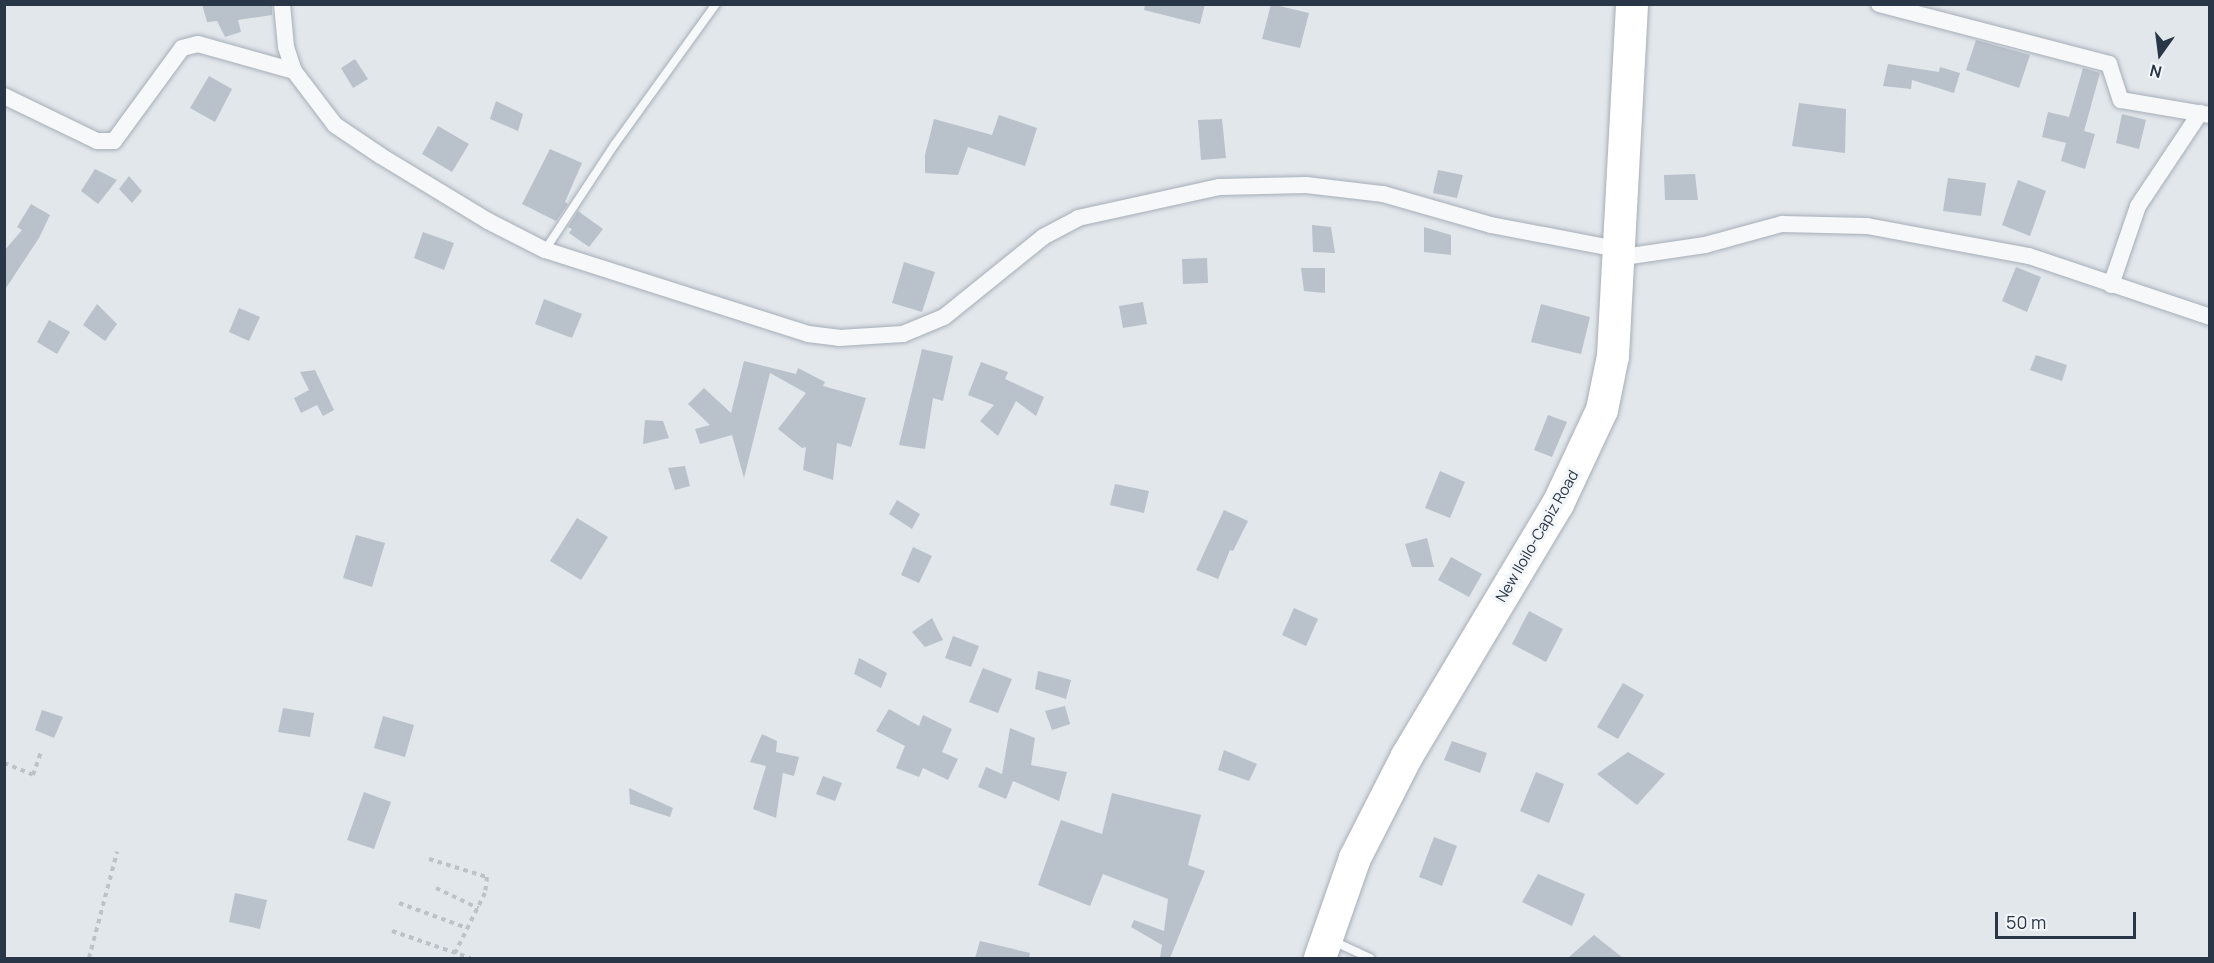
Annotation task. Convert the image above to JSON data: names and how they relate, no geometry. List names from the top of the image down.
{
  "streets": {
    "highway": ["New Iloilo-Capiz Road"]
  },
  "scale_bar": "50 m",
  "north": "bottom"
}
